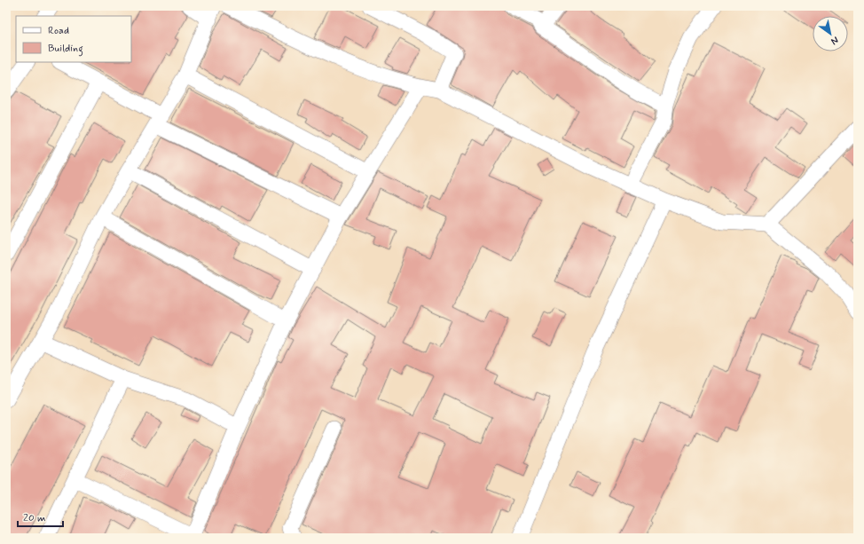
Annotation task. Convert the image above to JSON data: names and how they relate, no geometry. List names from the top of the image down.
{
  "legend": ["Road", "Building"],
  "scale_bar": "20 m",
  "north": "bottom right"
}
